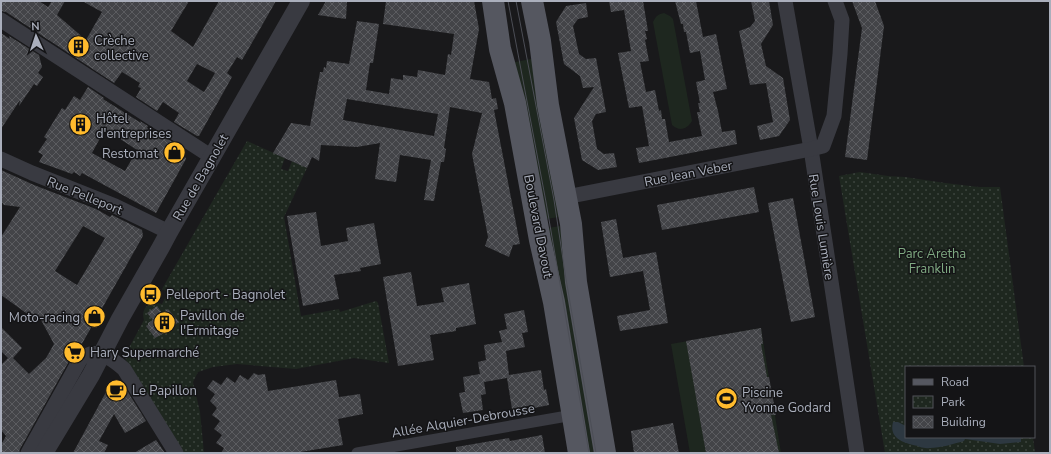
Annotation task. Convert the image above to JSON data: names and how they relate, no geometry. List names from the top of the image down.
{
  "streets": {
    "main road": ["Boulevard Davout"],
    "street": [
      "Rue Jean Veber",
      "Rue de Bagnolet",
      "Rue Pelleport",
      "Rue Louis Lumière",
      "Allée Alquier-Debrousse"
    ]
  },
  "crossings": [
    ["Rue Jean Veber", "Boulevard Davout"],
    ["Rue Jean Veber", "Rue Louis Lumière"],
    ["Rue de Bagnolet", "Rue Pelleport"],
    ["Boulevard Davout", "Allée Alquier-Debrousse"]
  ],
  "parks": ["Parc Aretha Franklin"],
  "places": {
    "building": ["Crèche collective", "Hôtel d'entreprises", "Pavillon de l'Ermitage"],
    "shop": ["Restomat", "Moto-racing"],
    "bus stop": ["Pelleport - Bagnolet"],
    "supermarket": ["Hary Supermarché"],
    "cafe": ["Le Papillon"],
    "sports": ["Piscine Yvonne Godard"]
  },
  "legend": ["Road", "Park", "Building"],
  "north": "top"
}
